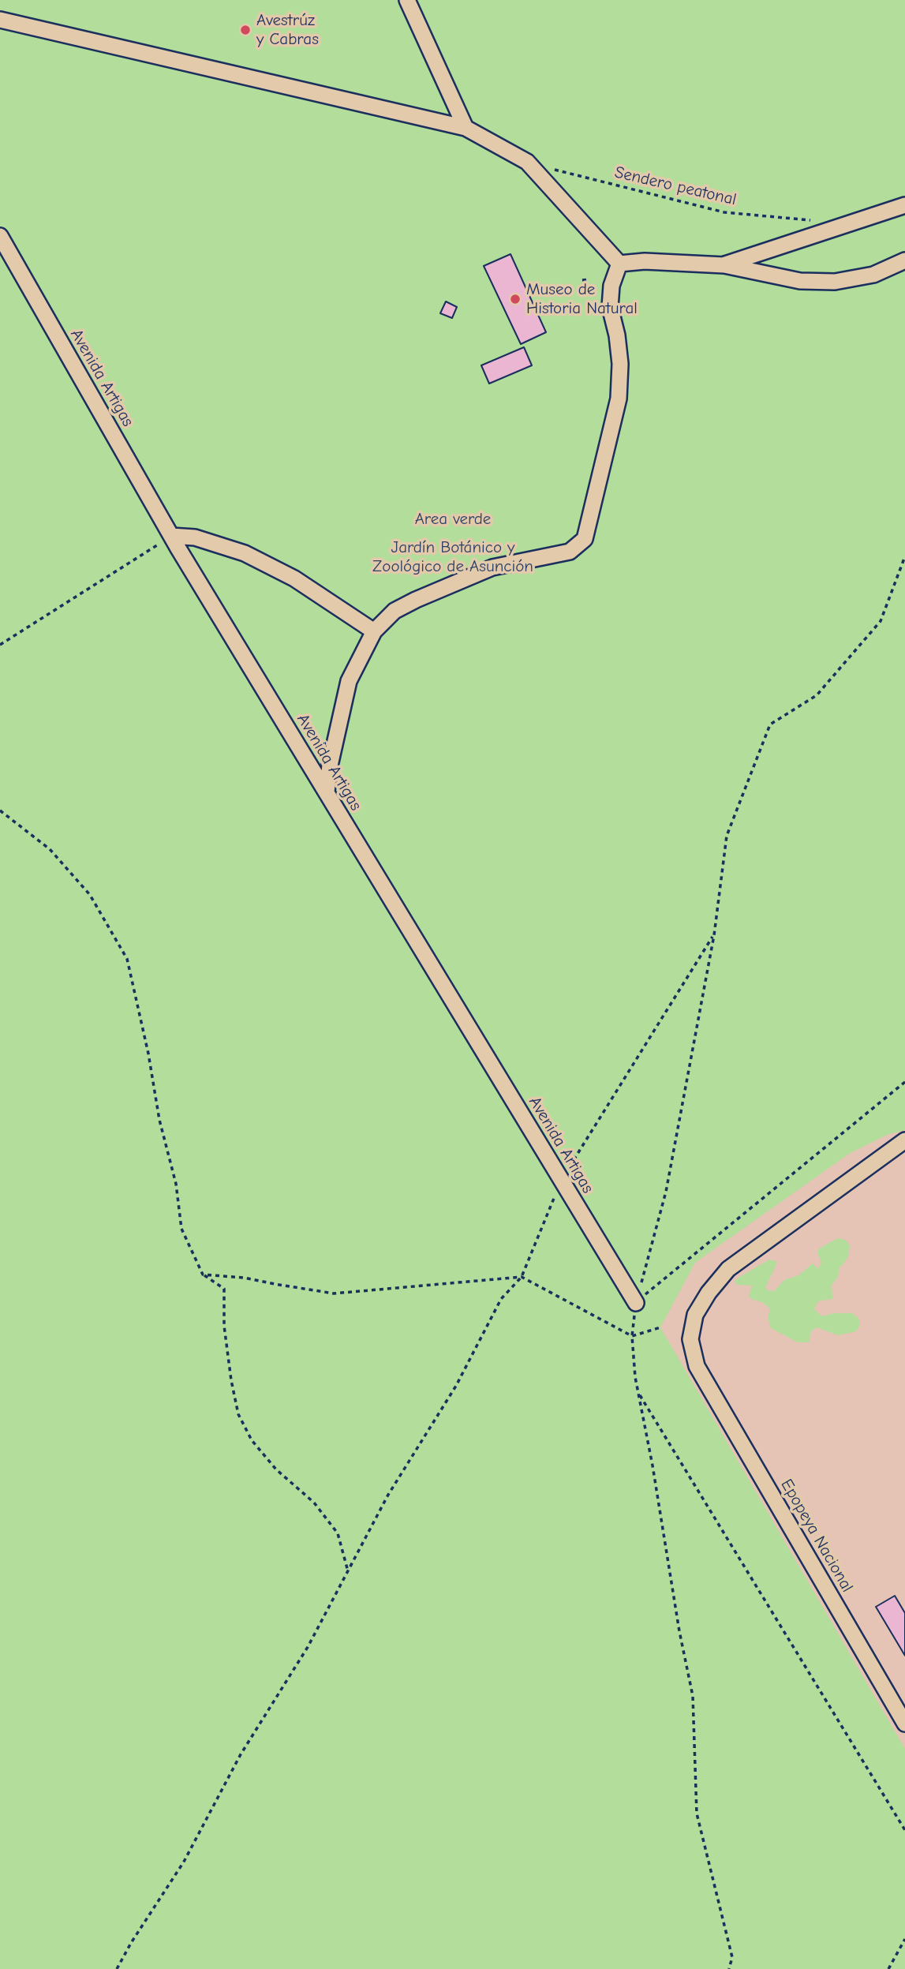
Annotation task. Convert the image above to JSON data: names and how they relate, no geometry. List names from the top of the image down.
{
  "streets": {
    "street": ["Avenida Artigas", "Epopeya Nacional"],
    "path": ["Sendero peatonal"]
  },
  "parks": ["Area verde", "Jardín Botánico y Zoológico de Asunción"],
  "places": ["Avestrúz y Cabras", "Museo de Historia Natural"]
}
